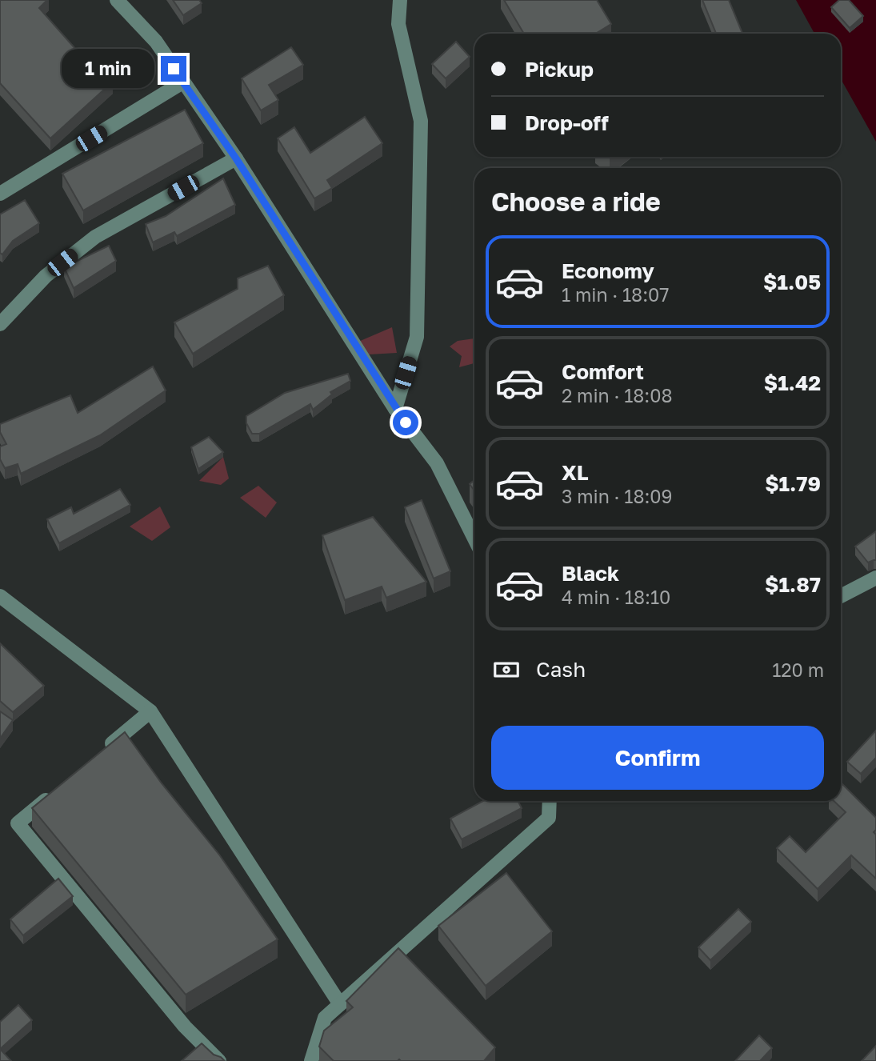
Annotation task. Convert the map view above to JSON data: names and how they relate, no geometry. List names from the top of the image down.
{
  "page": {
    "banner": ["Pickup", "Drop-off"],
    "bubble": "1 min",
    "heading": "Choose a ride",
    "list": [
      {
        "name": "Economy",
        "note": "1 min · 18:07",
        "value": "$1.05"
      },
      {
        "name": "Comfort",
        "note": "2 min · 18:08",
        "value": "$1.42"
      },
      {
        "name": "XL",
        "note": "3 min · 18:09",
        "value": "$1.79"
      },
      {
        "name": "Black",
        "note": "4 min · 18:10",
        "value": "$1.87"
      }
    ],
    "pay": ["Cash", "120 m"],
    "buttons": "Confirm"
  }
}
